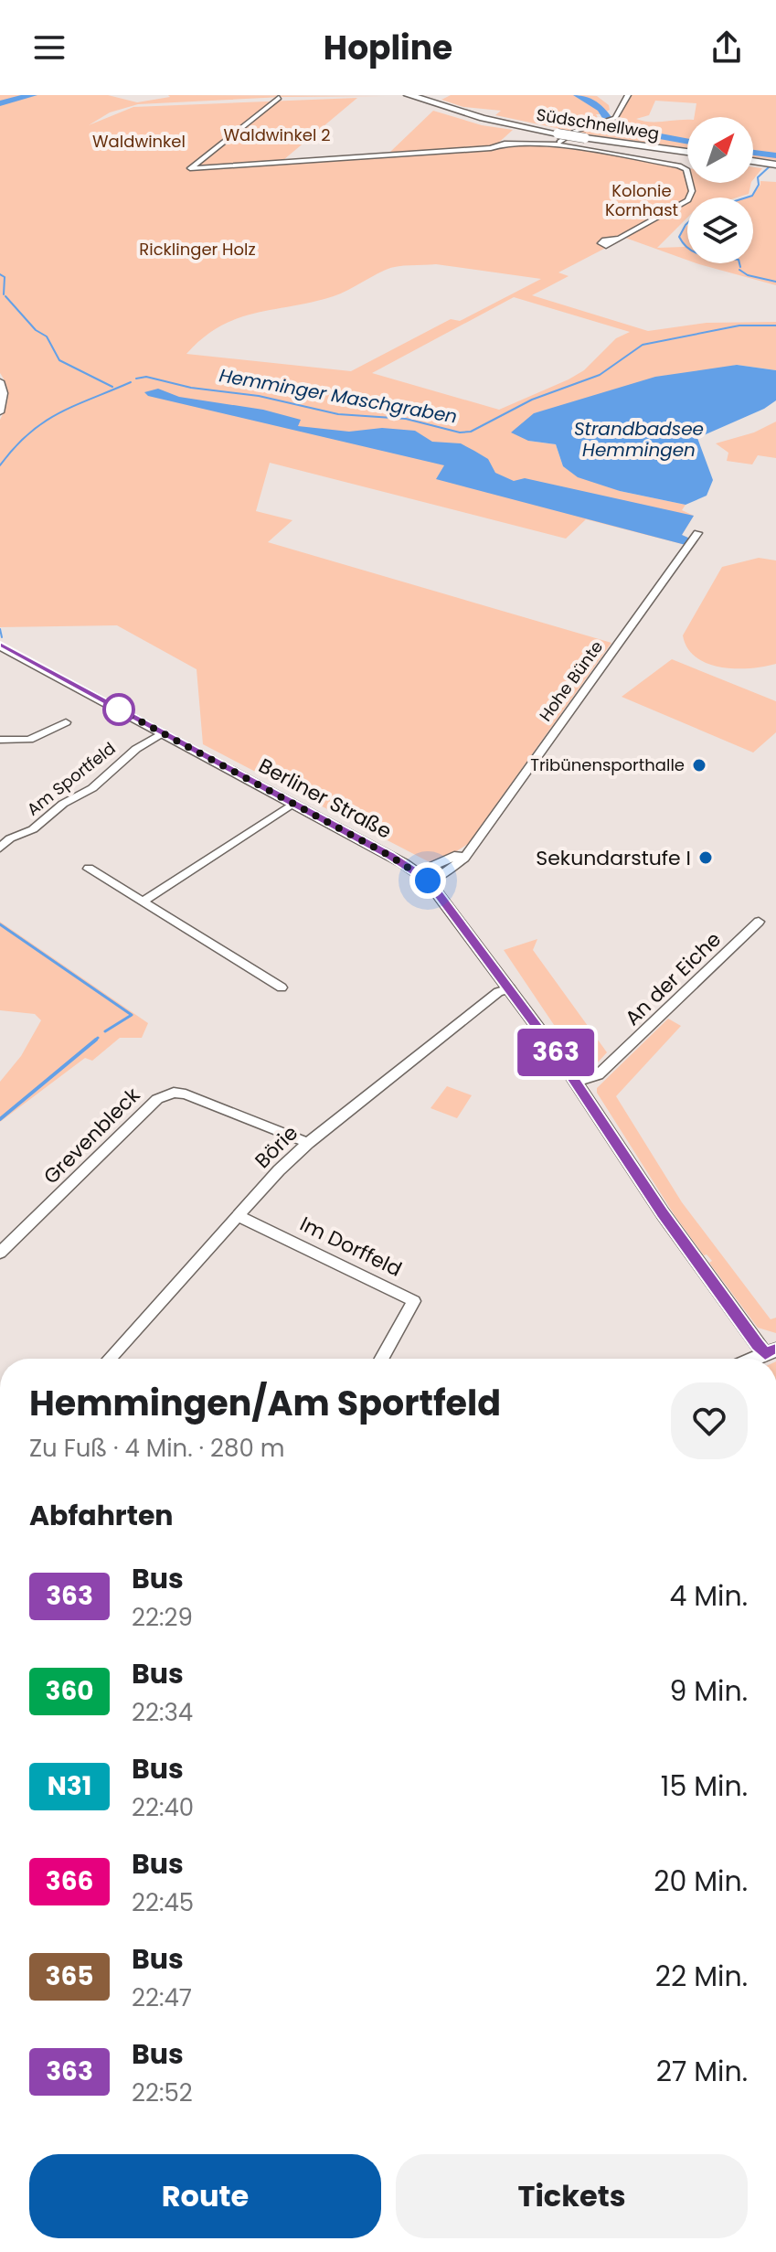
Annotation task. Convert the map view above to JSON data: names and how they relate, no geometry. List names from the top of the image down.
{
  "streets": {
    "highway": ["Südschnellweg"],
    "street": [
      "Hohe Bünte",
      "Am Sportfeld",
      "Berliner Straße",
      "An der Eiche",
      "Grevenbleck",
      "Börie",
      "Im Dorffeld"
    ]
  },
  "crossings": [
    ["Hohe Bünte", "Berliner Straße"],
    ["Am Sportfeld", "Berliner Straße"],
    ["Berliner Straße", "An der Eiche"],
    ["Berliner Straße", "Börie"],
    ["Grevenbleck", "Börie"],
    ["Börie", "Im Dorffeld"]
  ],
  "water": ["Hemminger Maschgraben", "Strandbadsee Hemmingen"],
  "parks": [
    "Waldwinkel 2",
    "Waldwinkel",
    "Kolonie Kornhast",
    "Ricklinger Holz"
  ],
  "places": ["Tribünensporthalle", "Sekundarstufe I"],
  "lines": ["bus line 363"],
  "north": "top right",
  "page": {
    "header": "Hopline",
    "on_map": "363",
    "heading": [
      ["Hemmingen/Am Sportfeld", "Zu Fuß · 4 Min. · 280 m"],
      "Abfahrten"
    ],
    "list": [
      {
        "mark": "363",
        "name": "Bus",
        "note": "22:29",
        "value": "4 Min."
      },
      {
        "mark": "360",
        "name": "Bus",
        "note": "22:34",
        "value": "9 Min."
      },
      {
        "mark": "N31",
        "name": "Bus",
        "note": "22:40",
        "value": "15 Min."
      },
      {
        "mark": "366",
        "name": "Bus",
        "note": "22:45",
        "value": "20 Min."
      },
      {
        "mark": "365",
        "name": "Bus",
        "note": "22:47",
        "value": "22 Min."
      },
      {
        "mark": "363",
        "name": "Bus",
        "note": "22:52",
        "value": "27 Min."
      }
    ],
    "buttons": ["Route", "Tickets"]
  }
}
